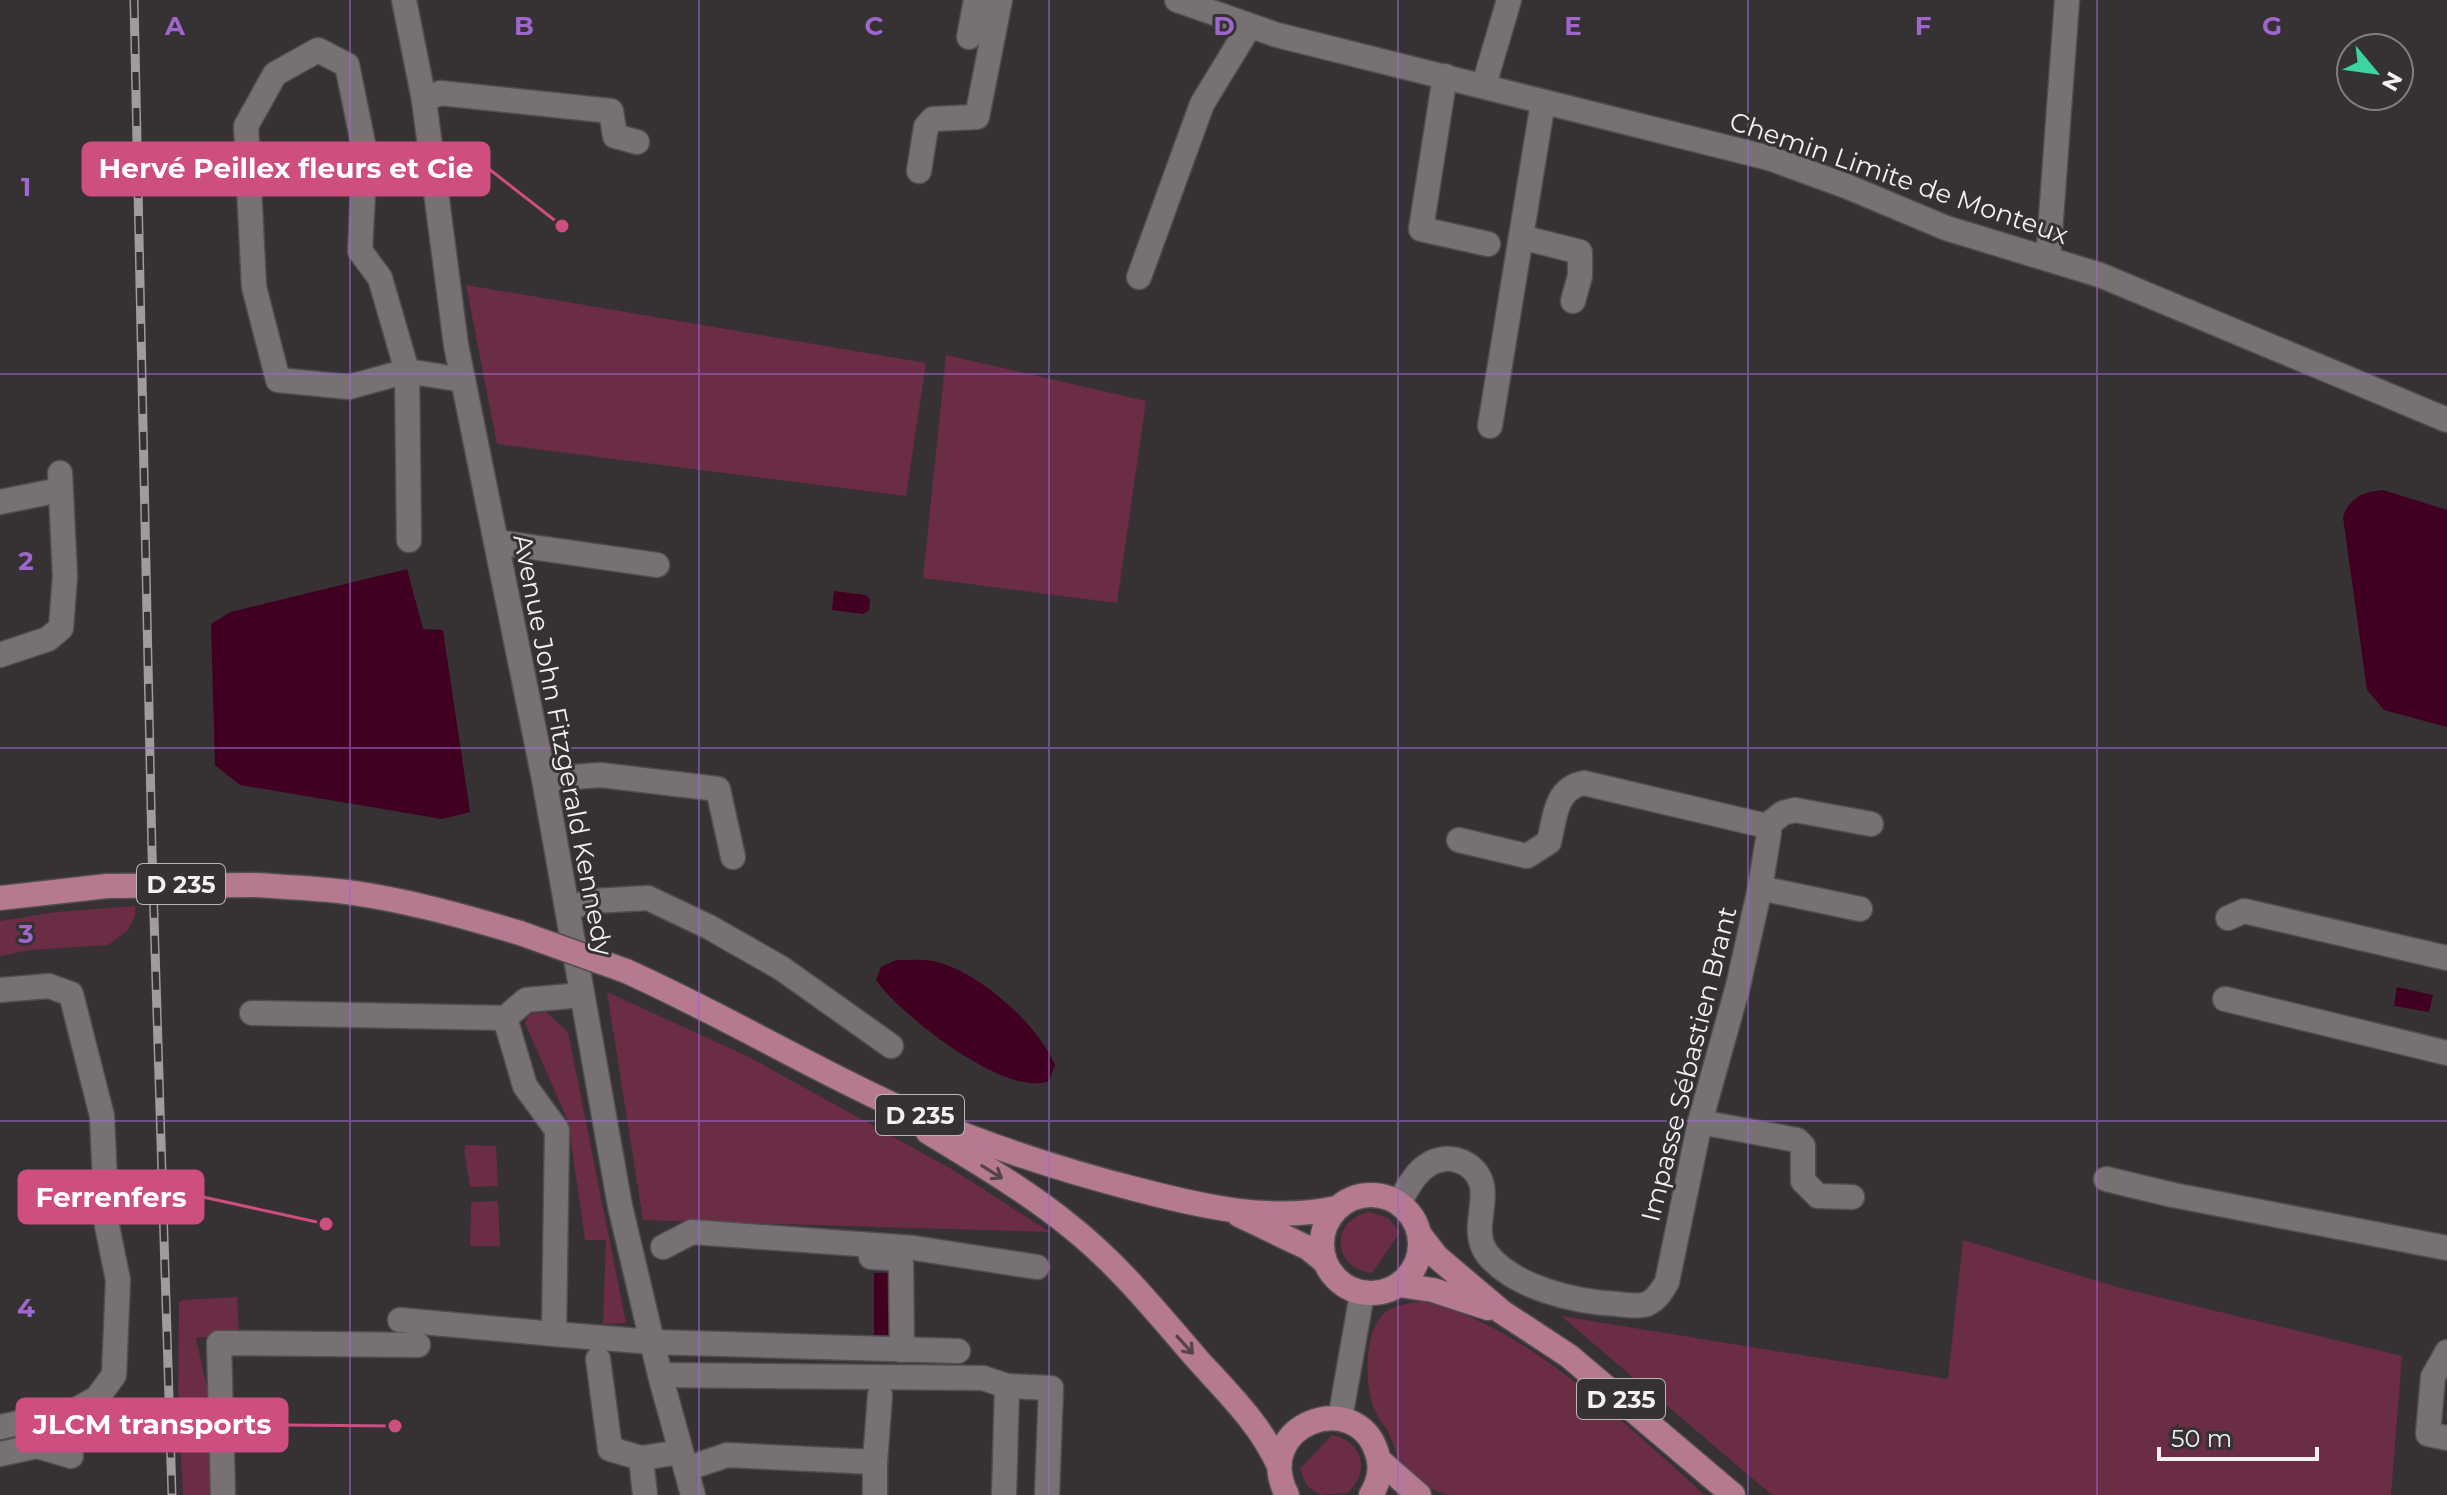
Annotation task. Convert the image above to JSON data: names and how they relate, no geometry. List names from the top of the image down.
{
  "streets": {
    "main road": ["D 235"],
    "street": ["Chemin Limite de Monteux", "Avenue John Fitzgerald Kennedy", "Impasse Sébastien Brant"]
  },
  "crossings": [
    ["D 235", "Impasse Sébastien Brant"]
  ],
  "places": ["Hervé Peillex fleurs et Cie", "Ferrenfers", "JLCM transports"],
  "scale_bar": "50 m",
  "north": "bottom right",
  "grid": {
    "columns": [
      "A",
      "B",
      "C",
      "D",
      "E",
      "F",
      "G"
    ],
    "rows": [
      "1",
      "2",
      "3",
      "4"
    ]
  }
}
